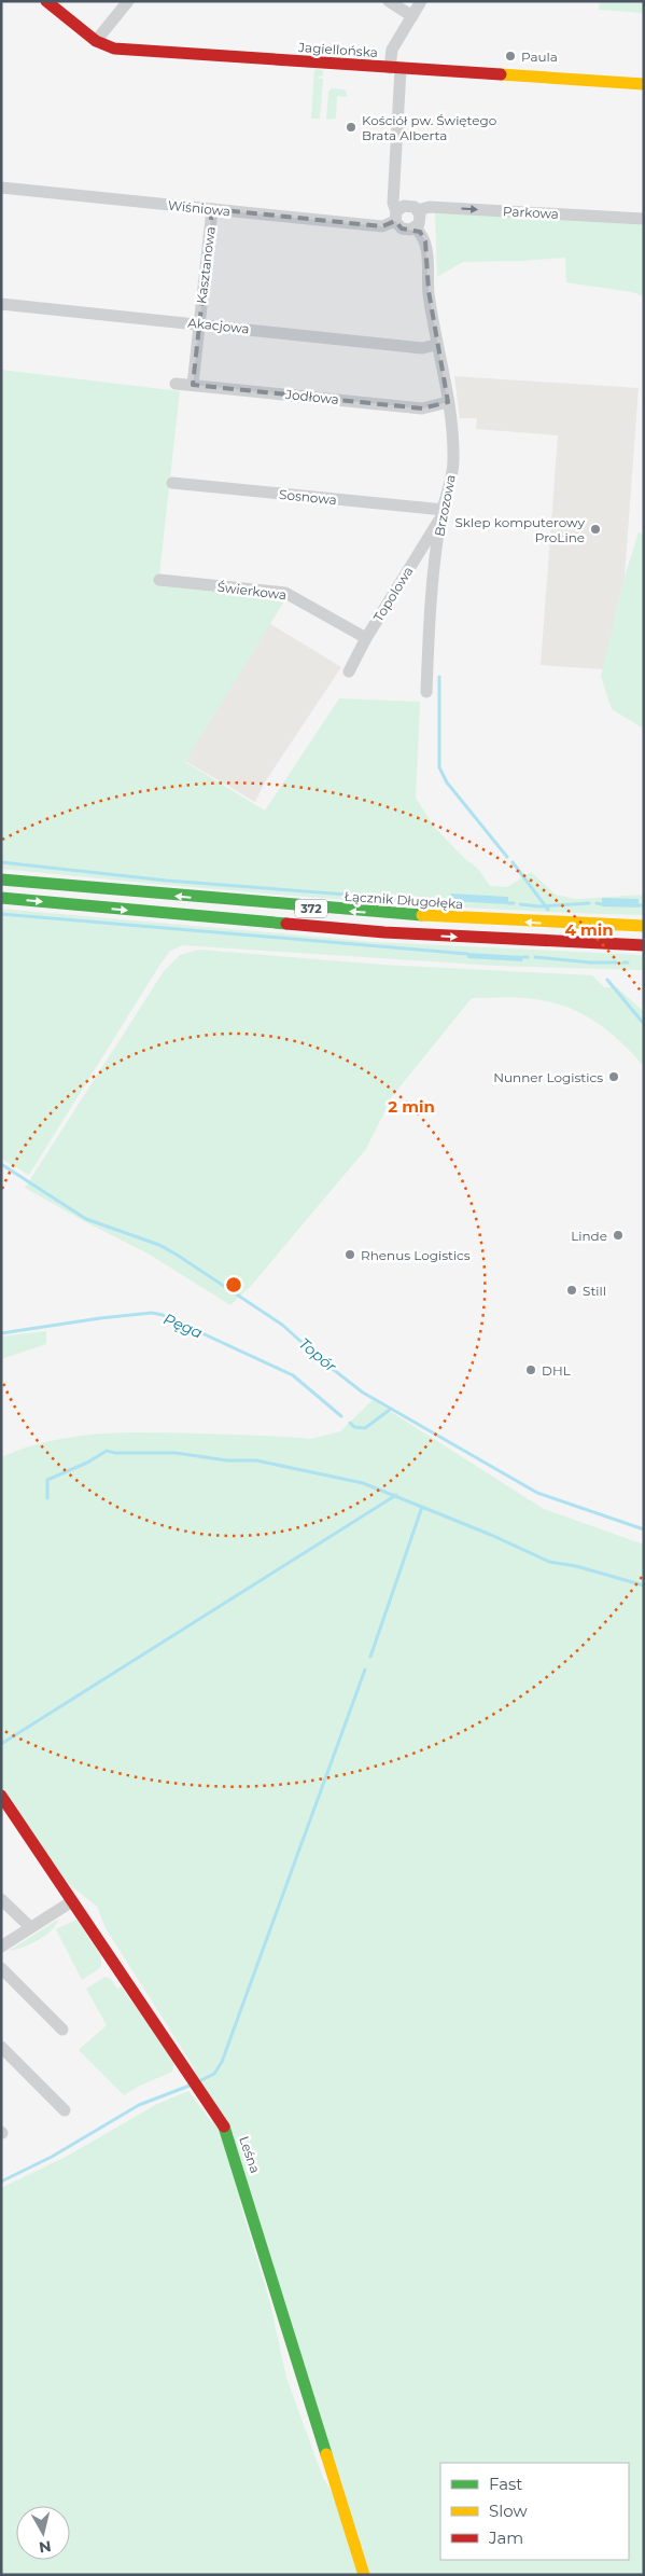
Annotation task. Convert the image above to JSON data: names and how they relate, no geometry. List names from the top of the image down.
{
  "streets": {
    "street": [
      "Jagiellońska",
      "Wiśniowa",
      "Parkowa",
      "Kasztanowa",
      "Akacjowa",
      "Jodłowa",
      "Sosnowa",
      "Brzozowa",
      "Świerkowa",
      "Topolowa",
      "Łącznik Długołęka",
      "372",
      "Leśna"
    ]
  },
  "crossings": [
    ["Wiśniowa", "Parkowa"],
    ["Wiśniowa", "Kasztanowa"],
    ["Wiśniowa", "Brzozowa"],
    ["Parkowa", "Brzozowa"],
    ["Kasztanowa", "Akacjowa"],
    ["Kasztanowa", "Jodłowa"],
    ["Akacjowa", "Brzozowa"],
    ["Jodłowa", "Brzozowa"],
    ["Sosnowa", "Brzozowa"],
    ["Sosnowa", "Topolowa"],
    ["Brzozowa", "Topolowa"],
    ["Świerkowa", "Topolowa"]
  ],
  "one_way": ["Parkowa"],
  "water": ["Pęga", "Topór"],
  "places": [
    "Paula",
    "Kościół pw. Świętego Brata Alberta",
    "Sklep komputerowy ProLine",
    "Nunner Logistics",
    "Linde",
    "Rhenus Logistics",
    "Still",
    "DHL"
  ],
  "legend": ["Fast", "Slow", "Jam"],
  "north": "bottom",
  "rings": ["4 min", "2 min"]
}
